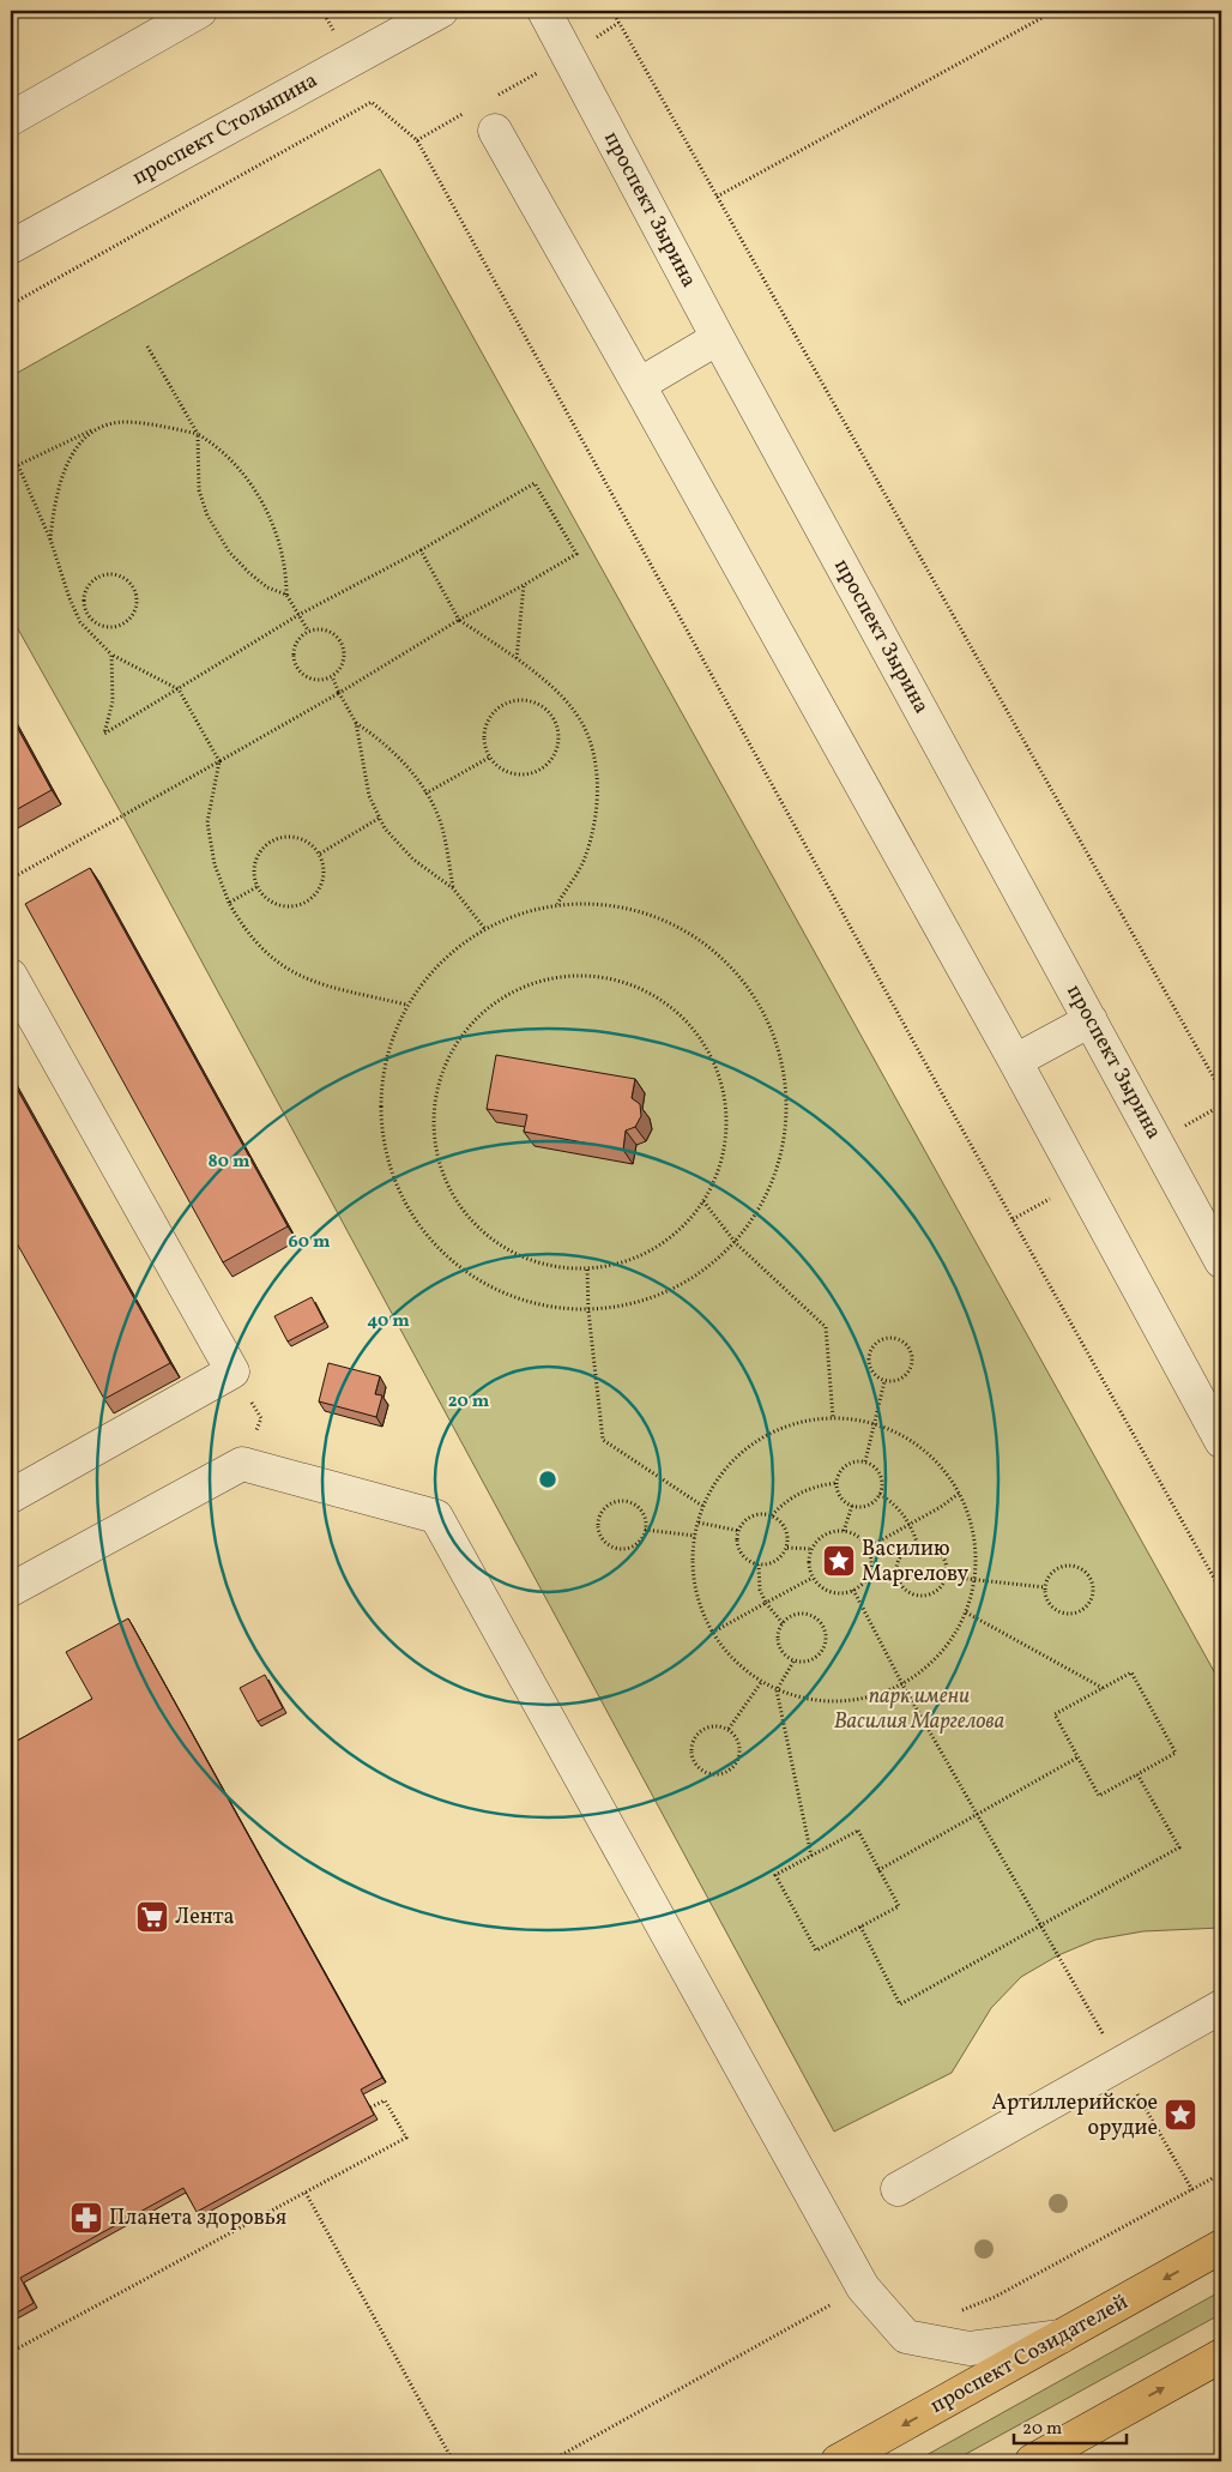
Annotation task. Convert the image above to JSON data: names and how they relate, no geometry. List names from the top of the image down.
{
  "streets": {
    "main road": ["проспект Созидателей"],
    "street": ["проспект Столыпина", "проспект Зырина"]
  },
  "parks": ["парк имени Василия Маргелова"],
  "places": {
    "place": ["Василию Маргелову", "Артиллерийское орудие"],
    "supermarket": ["Лента"],
    "pharmacy": ["Планета здоровья"]
  },
  "scale_bar": "20 m",
  "rings": [
    "80 m",
    "60 m",
    "40 m",
    "20 m"
  ]
}
